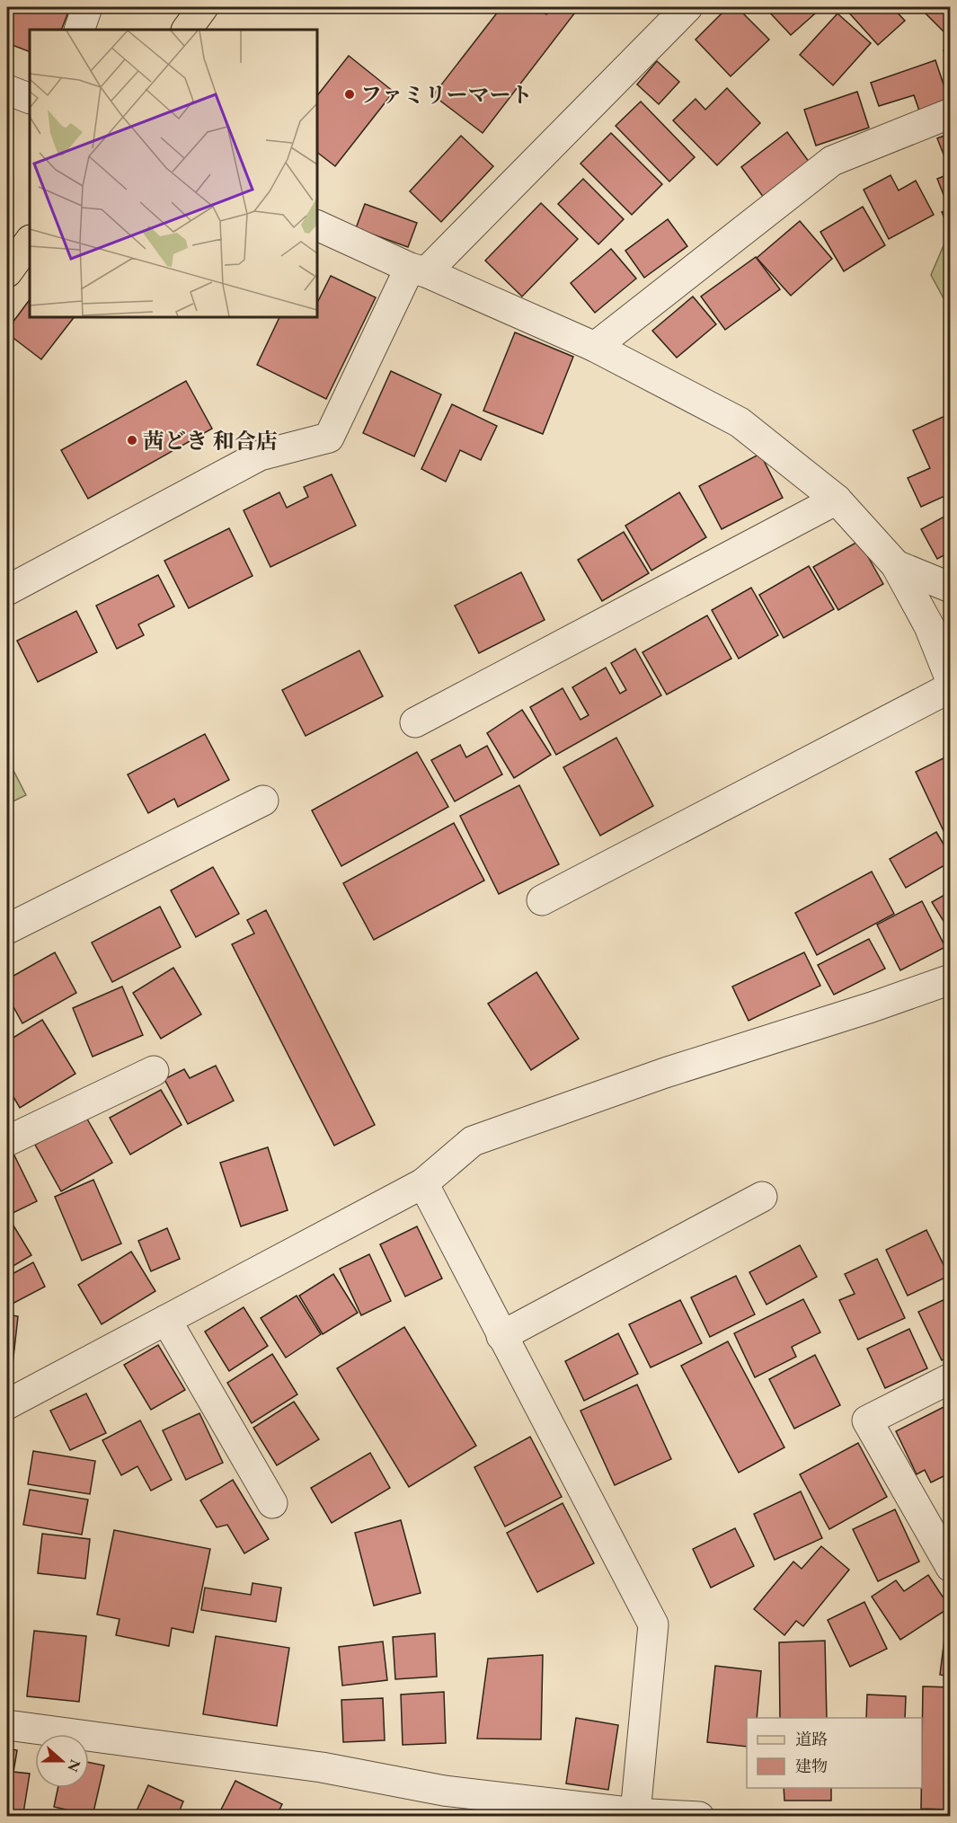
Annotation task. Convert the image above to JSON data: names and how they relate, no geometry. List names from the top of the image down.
{
  "places": ["ファミリーマート", "茜どき 和合店"],
  "legend": ["道路", "建物"],
  "north": "right"
}
